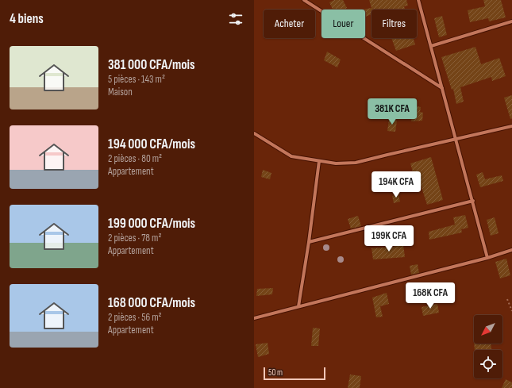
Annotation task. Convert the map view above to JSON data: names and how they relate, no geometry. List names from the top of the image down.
{
  "scale_bar": "50 m",
  "north": "bottom left",
  "page": {
    "heading": "4 biens",
    "chip": ["Acheter", "Louer", "Filtres"],
    "list": [
      {
        "name": "381 000 CFA/mois",
        "note": "5 pièces · 143 m² · Maison"
      },
      {
        "name": "194 000 CFA/mois",
        "note": "2 pièces · 80 m² · Appartement"
      },
      {
        "name": "199 000 CFA/mois",
        "note": "2 pièces · 78 m² · Appartement"
      },
      {
        "name": "168 000 CFA/mois",
        "note": "2 pièces · 56 m² · Appartement"
      }
    ],
    "price": [
      "381K CFA",
      "194K CFA",
      "199K CFA",
      "168K CFA"
    ],
    "scale": "50 m"
  }
}
